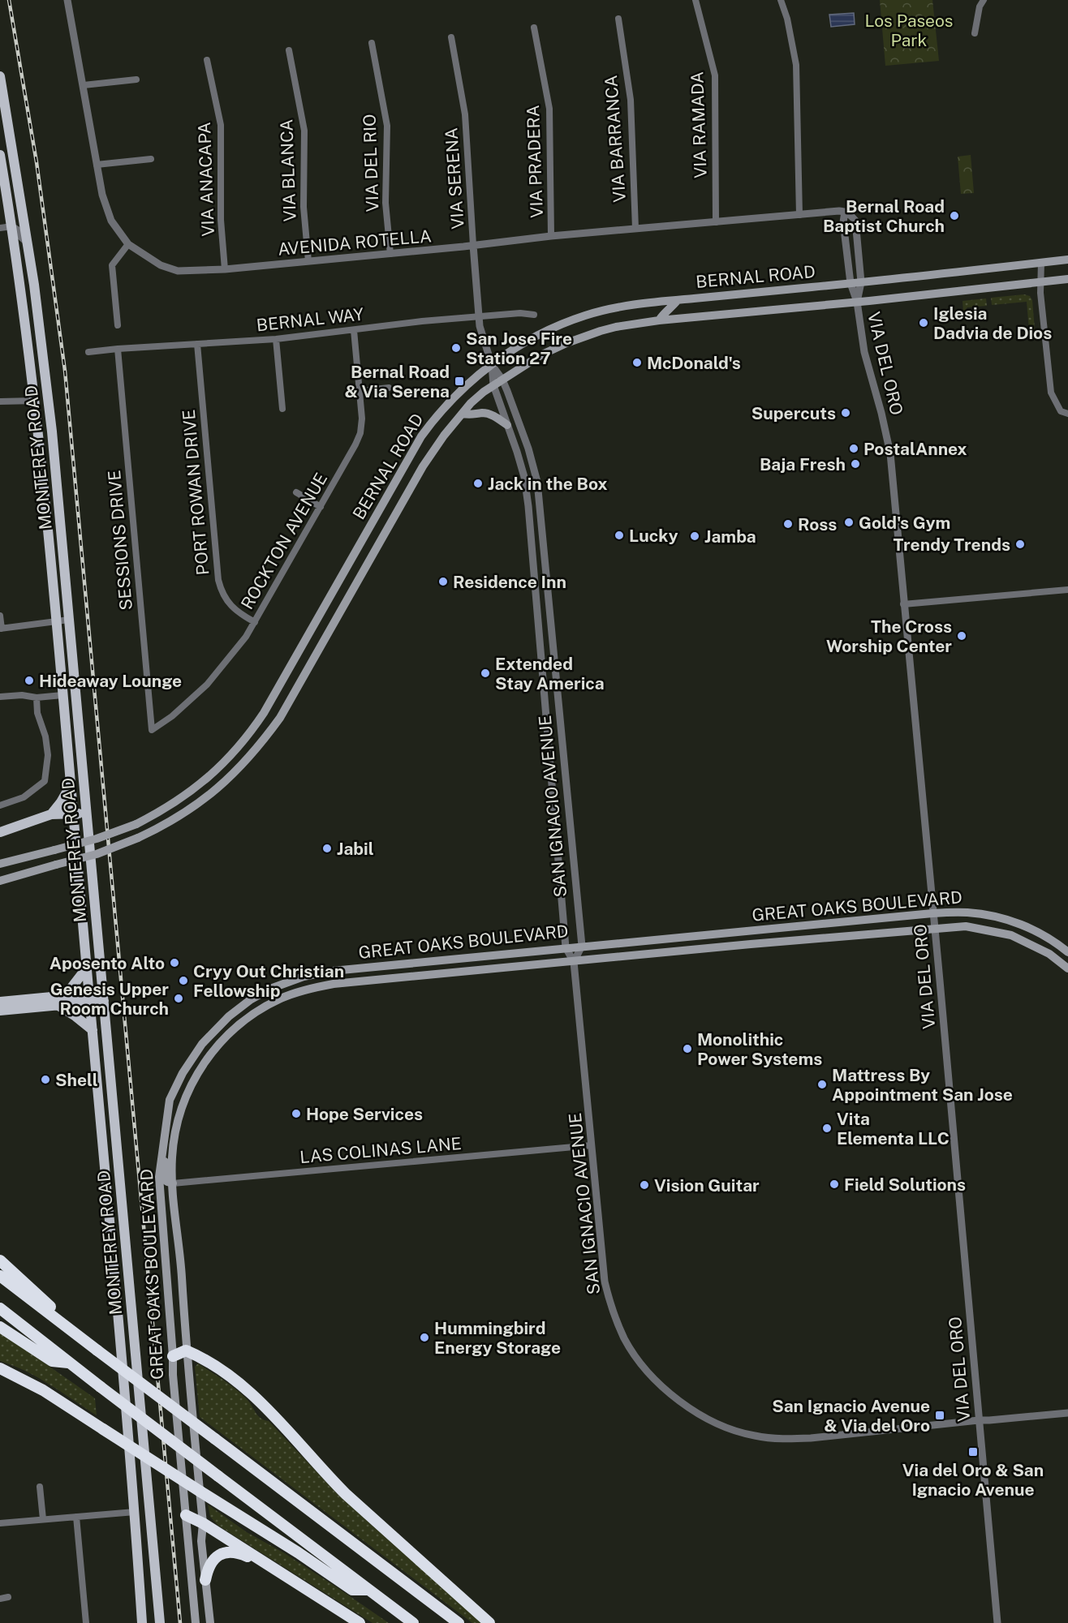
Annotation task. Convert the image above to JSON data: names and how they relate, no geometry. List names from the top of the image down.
{
  "streets": {
    "main road": ["BERNAL ROAD", "MONTEREY ROAD", "GREAT OAKS BOULEVARD"],
    "street": [
      "VIA RAMADA",
      "VIA BARRANCA",
      "VIA PRADERA",
      "VIA DEL RIO",
      "VIA BLANCA",
      "VIA SERENA",
      "VIA ANACAPA",
      "AVENIDA ROTELLA",
      "BERNAL WAY",
      "VIA DEL ORO",
      "PORT ROWAN DRIVE",
      "SESSIONS DRIVE",
      "ROCKTON AVENUE",
      "SAN IGNACIO AVENUE",
      "LAS COLINAS LANE"
    ]
  },
  "crossings": [
    ["VIA RAMADA", "AVENIDA ROTELLA"],
    ["VIA BARRANCA", "AVENIDA ROTELLA"],
    ["VIA PRADERA", "AVENIDA ROTELLA"],
    ["VIA DEL RIO", "AVENIDA ROTELLA"],
    ["VIA BLANCA", "AVENIDA ROTELLA"],
    ["VIA SERENA", "AVENIDA ROTELLA"],
    ["VIA SERENA", "BERNAL WAY"],
    ["VIA SERENA", "SAN IGNACIO AVENUE"],
    ["VIA ANACAPA", "AVENIDA ROTELLA"],
    ["AVENIDA ROTELLA", "VIA DEL ORO"],
    ["BERNAL ROAD", "VIA DEL ORO"],
    ["BERNAL ROAD", "SAN IGNACIO AVENUE"],
    ["BERNAL WAY", "PORT ROWAN DRIVE"],
    ["BERNAL WAY", "SESSIONS DRIVE"],
    ["BERNAL WAY", "ROCKTON AVENUE"],
    ["BERNAL WAY", "SAN IGNACIO AVENUE"],
    ["VIA DEL ORO", "SAN IGNACIO AVENUE"],
    ["VIA DEL ORO", "GREAT OAKS BOULEVARD"],
    ["PORT ROWAN DRIVE", "ROCKTON AVENUE"],
    ["SESSIONS DRIVE", "ROCKTON AVENUE"],
    ["SAN IGNACIO AVENUE", "GREAT OAKS BOULEVARD"],
    ["SAN IGNACIO AVENUE", "LAS COLINAS LANE"],
    ["GREAT OAKS BOULEVARD", "LAS COLINAS LANE"]
  ],
  "parks": ["Los Paseos Park"],
  "places": {
    "other": [
      "Bernal Road Baptist Church",
      "Iglesia Dadvia de Dios",
      "San Jose Fire Station 27",
      "McDonald's",
      "Supercuts",
      "PostalAnnex",
      "Baja Fresh",
      "Jack in the Box",
      "Gold's Gym",
      "Ross",
      "Lucky",
      "Jamba",
      "Trendy Trends",
      "Residence Inn",
      "The Cross Worship Center",
      "Extended Stay America",
      "Hideaway Lounge",
      "Jabil",
      "Aposento Alto",
      "Cryy Out Christian Fellowship",
      "Genesis Upper Room Church",
      "Monolithic Power Systems",
      "Shell",
      "Mattress By Appointment San Jose",
      "Hope Services",
      "Vita Elementa LLC",
      "Field Solutions",
      "Vision Guitar",
      "Hummingbird Energy Storage"
    ],
    "transit": ["Bernal Road & Via Serena", "San Ignacio Avenue & Via del Oro", "Via del Oro & San Ignacio Avenue"]
  }
}
